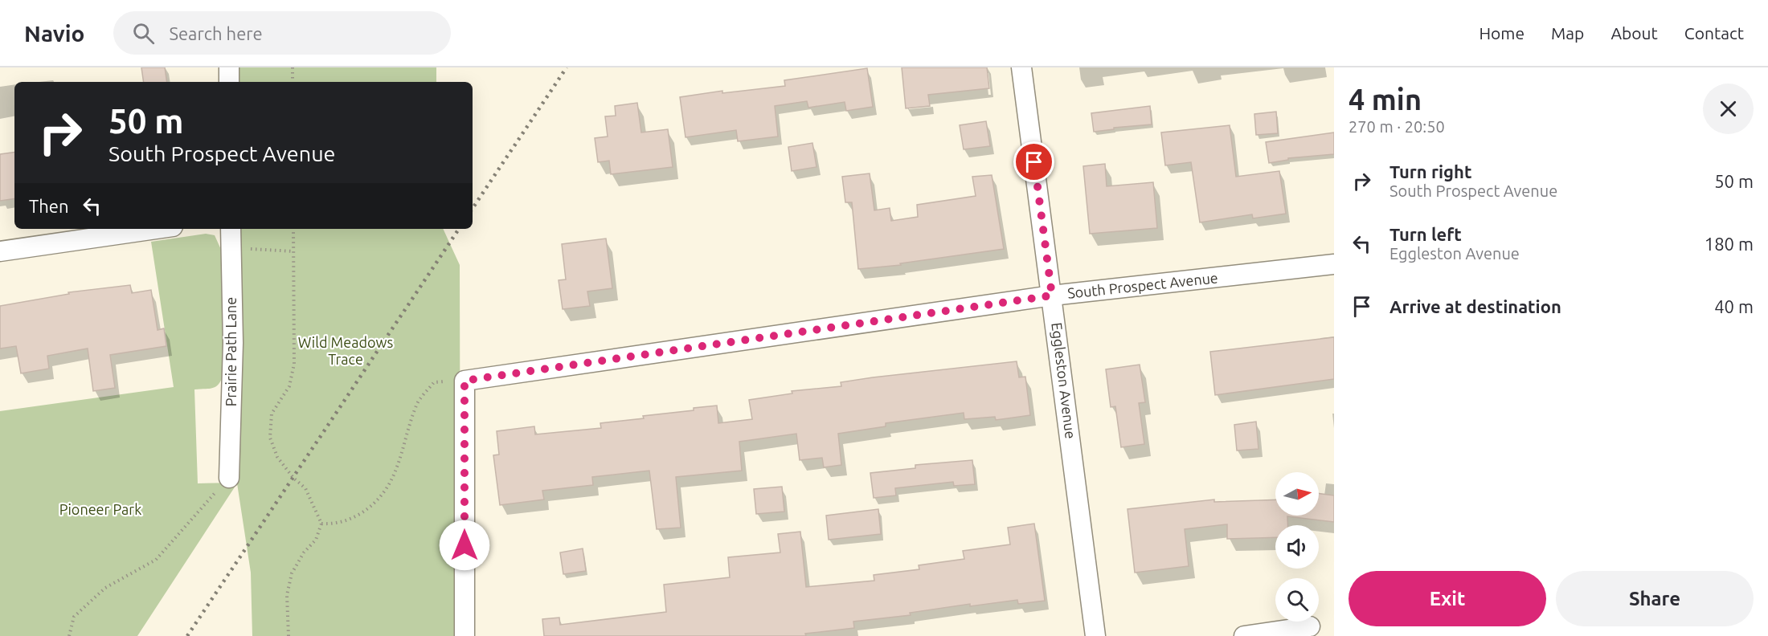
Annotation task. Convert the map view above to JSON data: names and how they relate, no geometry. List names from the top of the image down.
{
  "streets": {
    "street": ["South Prospect Avenue", "Prairie Path Lane", "Eggleston Avenue"]
  },
  "crossings": [
    ["South Prospect Avenue", "Eggleston Avenue"]
  ],
  "parks": ["Wild Meadows Trace", "Pioneer Park"],
  "north": "right",
  "page": {
    "header": "Navio",
    "search": "Search here",
    "nav": [
      "Home",
      "Map",
      "About",
      "Contact"
    ],
    "heading": ["4 min", "270 m · 20:50"],
    "turn": ["50 m", "South Prospect Avenue"],
    "list": [
      {
        "name": "Turn right",
        "note": "South Prospect Avenue",
        "value": "50 m"
      },
      {
        "name": "Turn left",
        "note": "Eggleston Avenue",
        "value": "180 m"
      },
      {
        "name": "Arrive at destination",
        "value": "40 m"
      }
    ],
    "then": "Then",
    "buttons": ["Exit", "Share"]
  }
}
